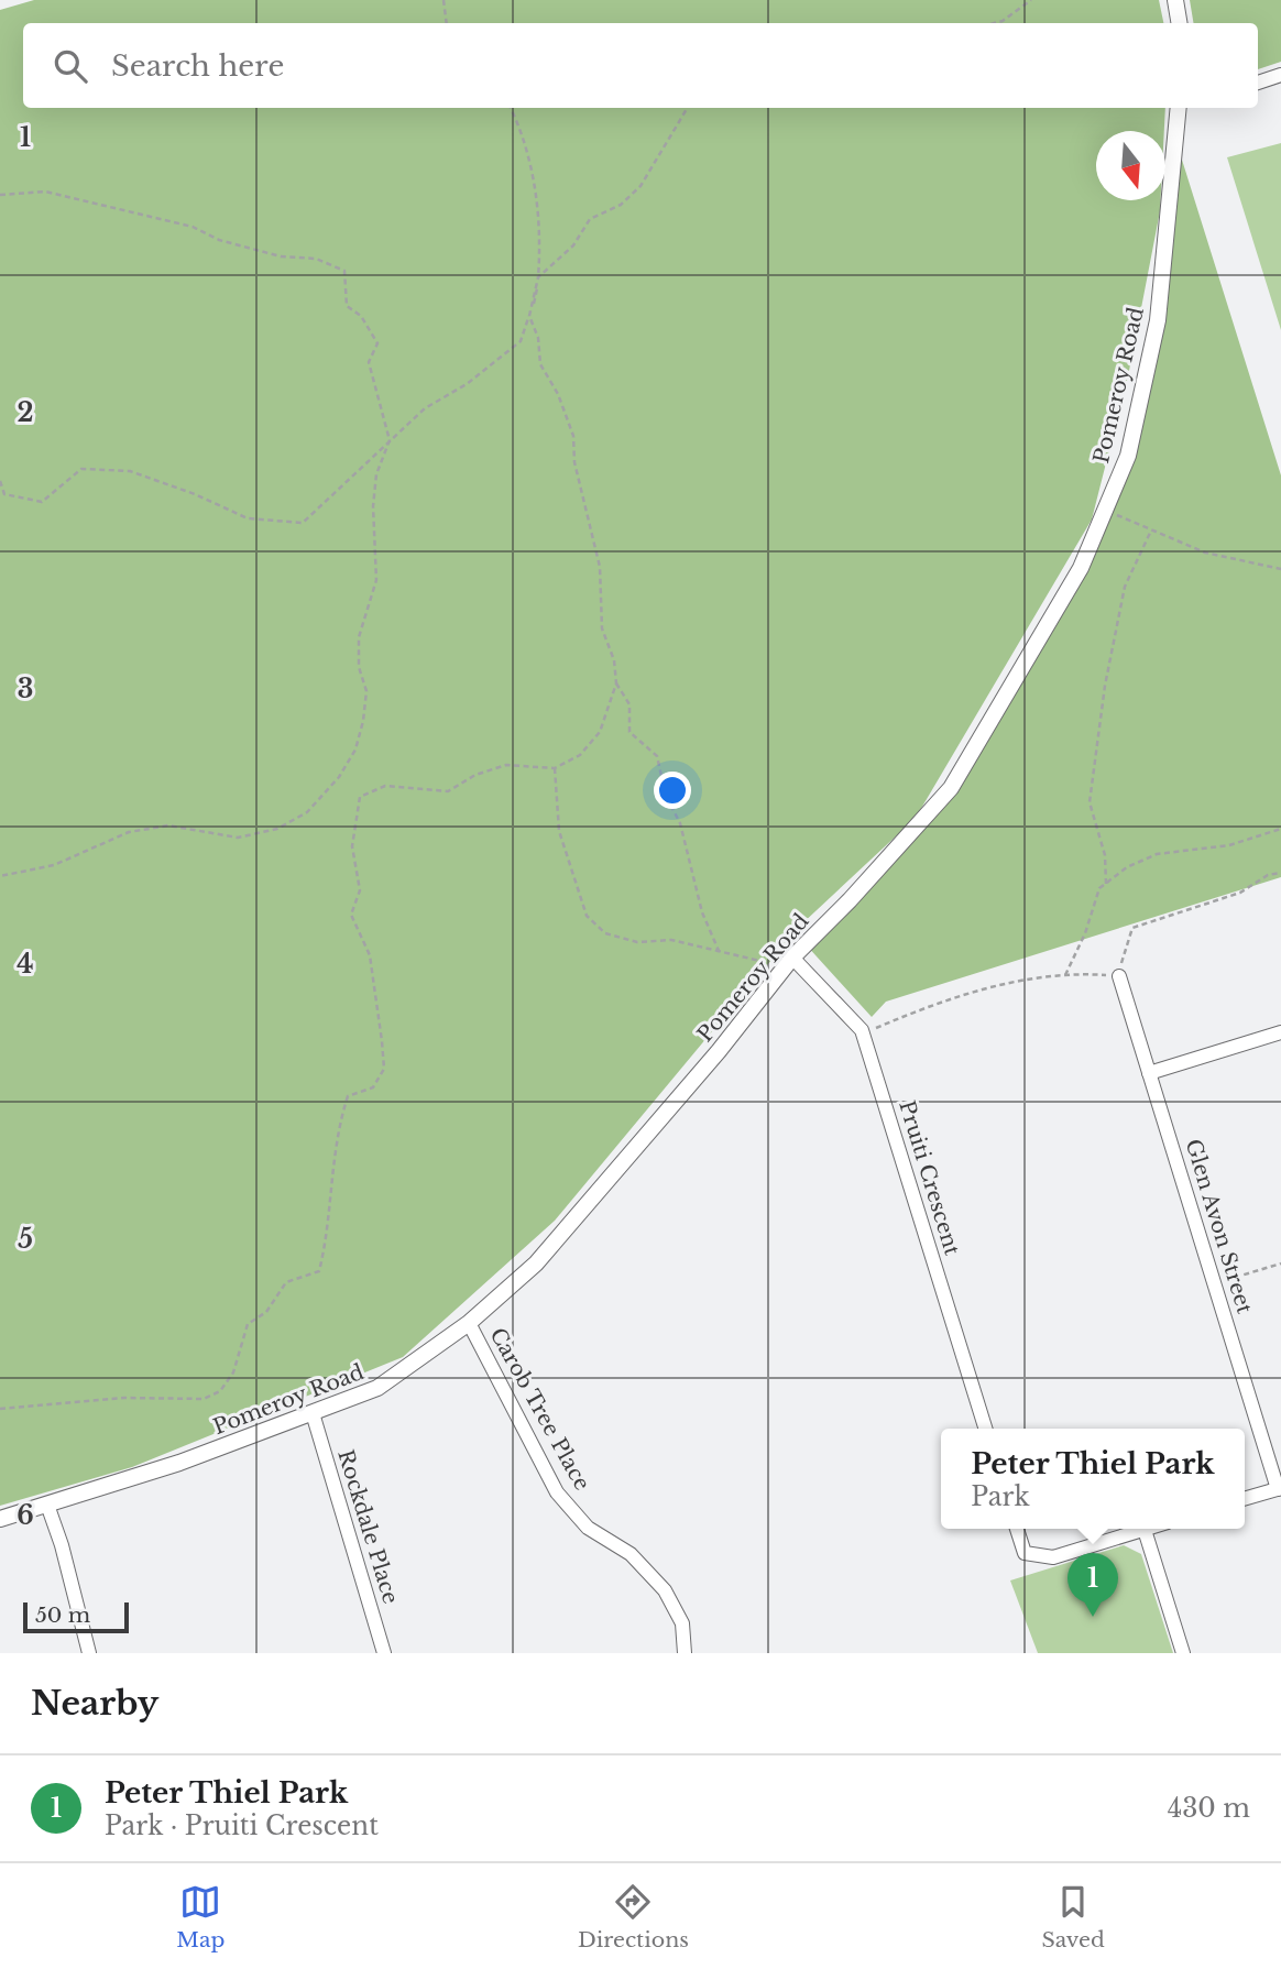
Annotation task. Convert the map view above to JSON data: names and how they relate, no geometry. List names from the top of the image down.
{
  "streets": {
    "street": [
      "Pomeroy Road",
      "Pruiti Crescent",
      "Glen Avon Street",
      "Carob Tree Place",
      "Rockdale Place"
    ]
  },
  "crossings": [
    ["Pomeroy Road", "Pruiti Crescent"],
    ["Pomeroy Road", "Carob Tree Place"],
    ["Pomeroy Road", "Rockdale Place"]
  ],
  "scale_bar": "50 m",
  "north": "bottom",
  "page": {
    "search": "Search here",
    "popup": ["Peter Thiel Park", "Park"],
    "pins": "1",
    "scale": "50 m",
    "heading": "Nearby",
    "list": [
      {
        "mark": "1",
        "name": "Peter Thiel Park",
        "note": "Park · Pruiti Crescent",
        "value": "430 m"
      }
    ],
    "nav": ["Map", "Directions", "Saved"]
  },
  "grid": {
    "rows": [
      "1",
      "2",
      "3",
      "4",
      "5",
      "6"
    ]
  }
}
